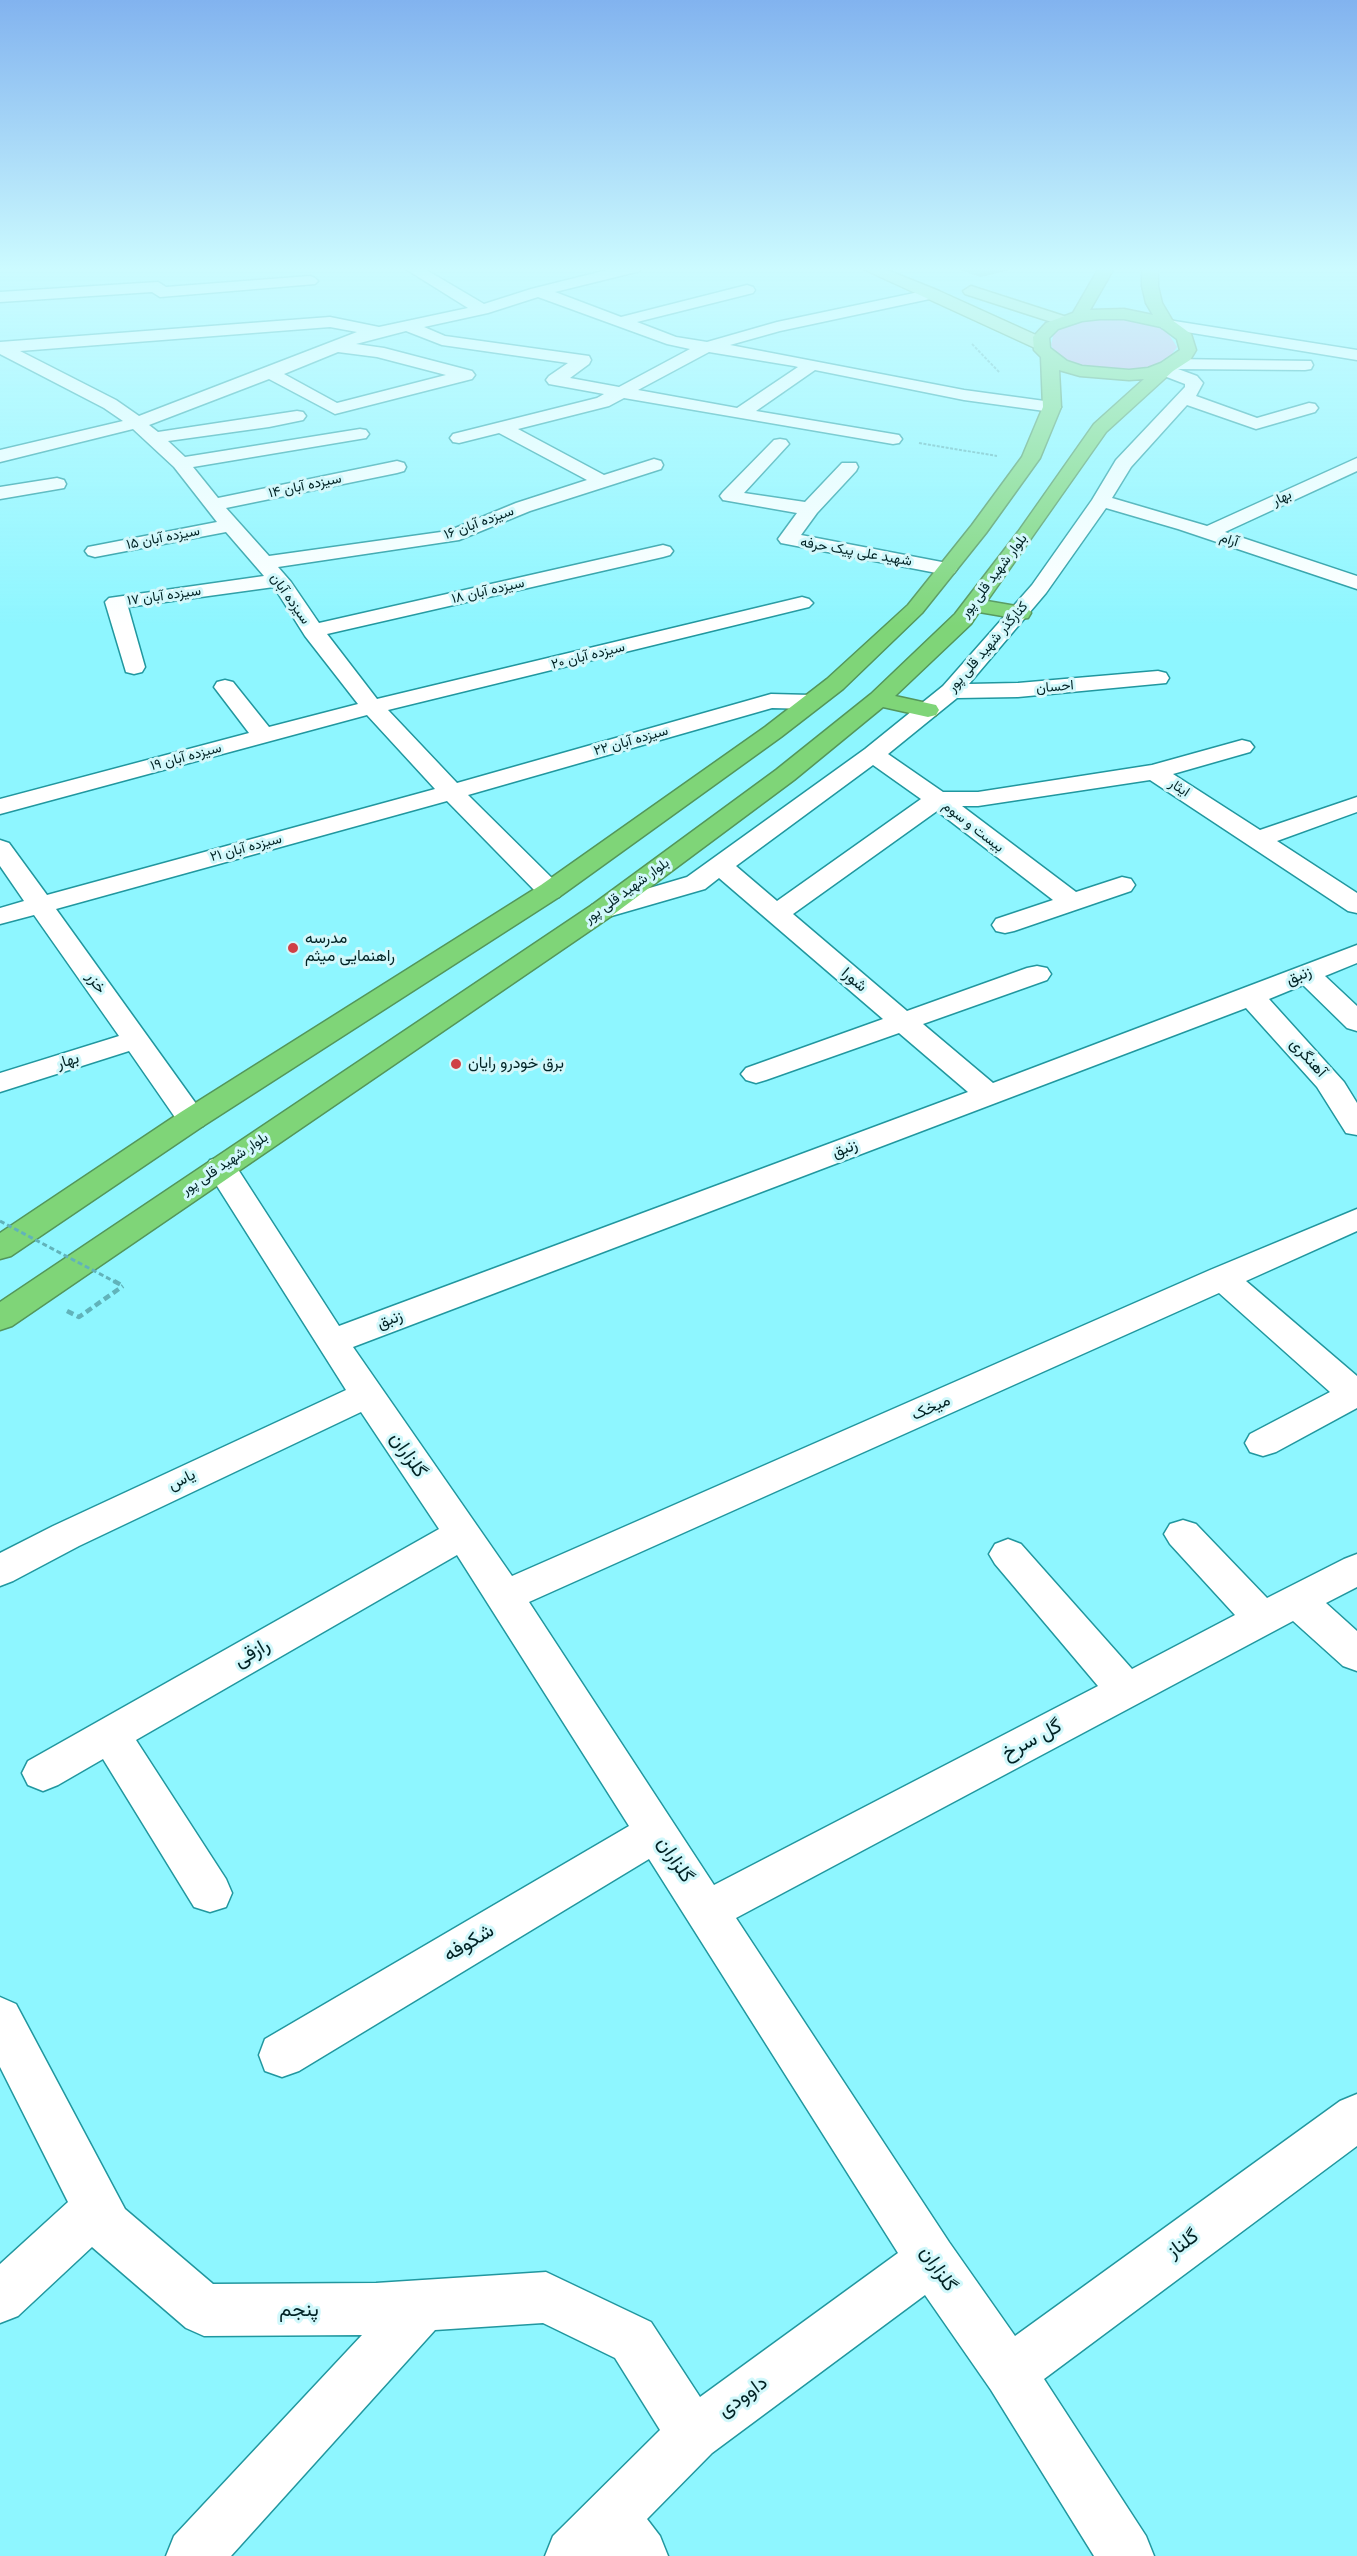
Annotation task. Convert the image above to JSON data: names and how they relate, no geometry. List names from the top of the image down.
{
  "streets": {
    "highway": ["بلوار شهید قلی پور"],
    "street": [
      "سیزده آبان ۱۴",
      "بهار",
      "سیزده آبان ۱۶",
      "سیزده آبان ۱۵",
      "آرام",
      "شهید علی پیک حرفه",
      "سیزده آبان ۱۸",
      "سیزده آبان ۱۷",
      "سیزده آبان",
      "کنارگذر شهید قلی پور",
      "سیزده آبان ۲۰",
      "احسان",
      "سیزده آبان ۲۲",
      "سیزده آبان ۱۹",
      "ایثار",
      "بیست و سوم",
      "سیزده آبان ۲۱",
      "زنبق",
      "شورا",
      "خزر",
      "آهنگری",
      "میخک",
      "گلزاران",
      "یاس",
      "رازقی",
      "گل سرخ",
      "شکوفه",
      "گلناز",
      "پنجم",
      "داوودی"
    ]
  },
  "crossings": [
    ["سیزده آبان ۱۴", "سیزده آبان"],
    ["بهار", "آرام"],
    ["بهار", "خزر"],
    ["سیزده آبان ۱۶", "سیزده آبان"],
    ["سیزده آبان ۱۵", "سیزده آبان"],
    ["آرام", "کنارگذر شهید قلی پور"],
    ["بلوار شهید قلی پور", "کنارگذر شهید قلی پور"],
    ["بلوار شهید قلی پور", "گلزاران"],
    ["سیزده آبان ۱۸", "سیزده آبان"],
    ["سیزده آبان ۱۷", "سیزده آبان"],
    ["سیزده آبان", "سیزده آبان ۲۰"],
    ["سیزده آبان", "سیزده آبان ۲۲"],
    ["سیزده آبان", "سیزده آبان ۱۹"],
    ["سیزده آبان", "سیزده آبان ۲۱"],
    ["کنارگذر شهید قلی پور", "احسان"],
    ["کنارگذر شهید قلی پور", "بیست و سوم"],
    ["کنارگذر شهید قلی پور", "شورا"],
    ["سیزده آبان ۲۰", "سیزده آبان ۱۹"],
    ["سیزده آبان ۲۲", "سیزده آبان ۲۱"],
    ["ایثار", "بیست و سوم"],
    ["سیزده آبان ۲۱", "خزر"],
    ["زنبق", "شورا"],
    ["زنبق", "آهنگری"],
    ["زنبق", "گلزاران"],
    ["میخک", "گلزاران"],
    ["گلزاران", "یاس"],
    ["گلزاران", "رازقی"],
    ["گلزاران", "گل سرخ"],
    ["گلزاران", "شکوفه"],
    ["گلزاران", "گلناز"],
    ["گلزاران", "داوودی"],
    ["پنجم", "داوودی"]
  ],
  "places": ["مدرسه راهنمایی میثم", "برق خودرو رایان"]
}
